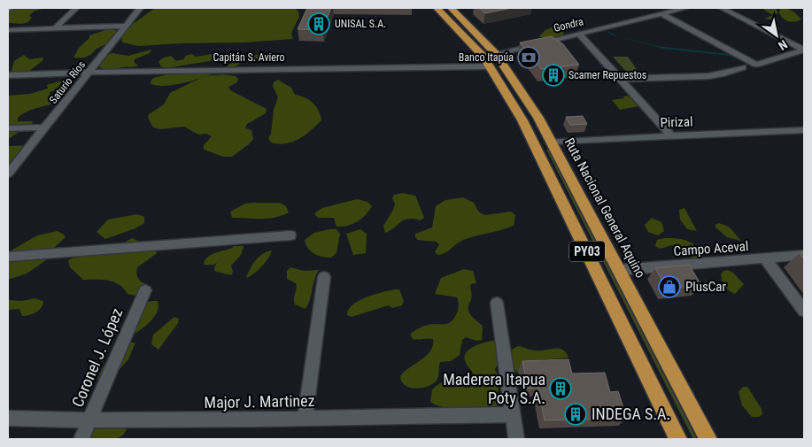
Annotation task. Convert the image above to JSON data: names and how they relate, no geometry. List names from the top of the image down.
{
  "streets": {
    "highway": ["Ruta Nacional General Aquino", "PY03"],
    "street": [
      "Gondra",
      "Capitán S. Aviero",
      "Saturio Ríos",
      "Pirizal",
      "Campo Aceval",
      "Coronel J. López",
      "Major J. Martinez"
    ]
  },
  "crossings": [
    ["Gondra", "Capitán S. Aviero"],
    ["Gondra", "Ruta Nacional General Aquino"],
    ["Capitán S. Aviero", "Saturio Ríos"],
    ["Capitán S. Aviero", "Ruta Nacional General Aquino"],
    ["Pirizal", "Ruta Nacional General Aquino"],
    ["Ruta Nacional General Aquino", "Campo Aceval"],
    ["Coronel J. López", "Major J. Martinez"]
  ],
  "places": {
    "building": [
      "UNISAL S.A.",
      "Scamer Repuestos",
      "Maderera Itapua Poty S.A.",
      "INDEGA S.A."
    ],
    "bank": ["Banco Itapúa"],
    "shop": ["PlusCar"]
  },
  "north": "bottom right"
}
